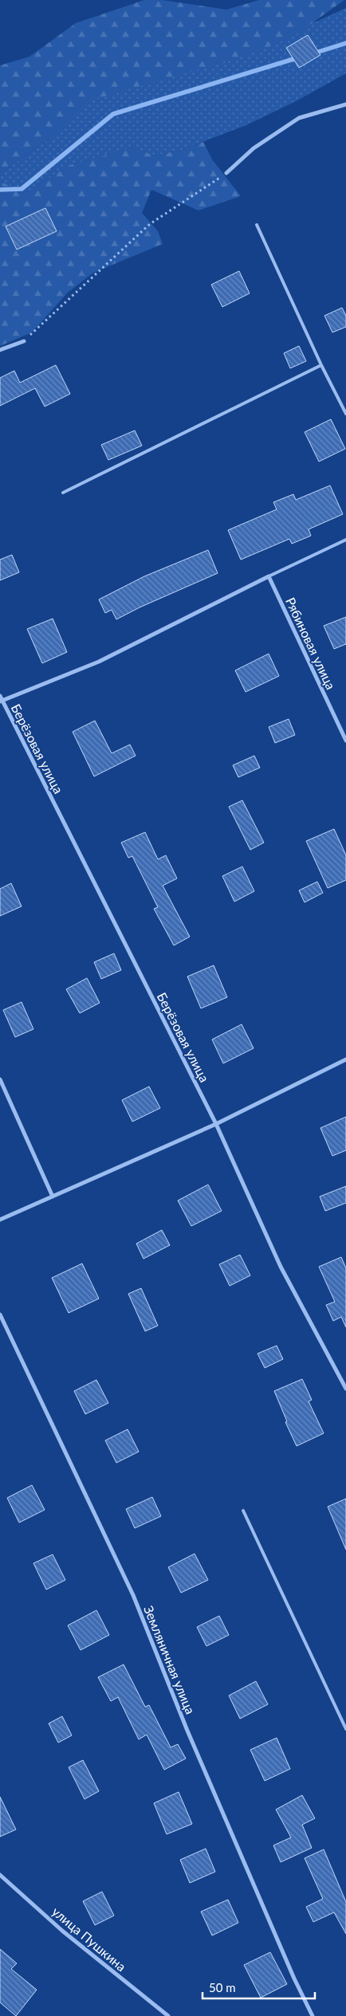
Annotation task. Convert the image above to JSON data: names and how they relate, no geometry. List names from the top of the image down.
{
  "streets": {
    "street": [
      "Рябиновая улица",
      "Берёзовая улица",
      "Земляничная улица",
      "улица Пушкина"
    ]
  },
  "scale_bar": "50 m"
}
